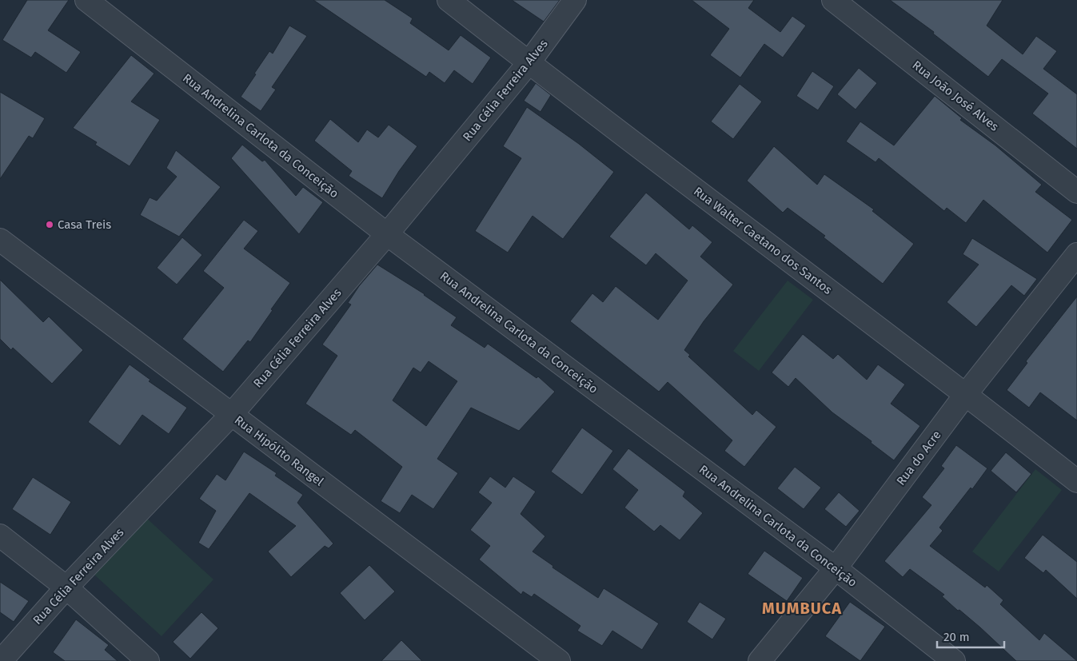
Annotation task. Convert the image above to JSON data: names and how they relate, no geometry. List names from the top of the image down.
{
  "streets": {
    "street": [
      "Rua Célia Ferreira Alves",
      "Rua João José Alves",
      "Rua Andrelina Carlota da Conceição",
      "Rua Walter Caetano dos Santos",
      "Rua Hipólito Rangel",
      "Rua do Acre"
    ]
  },
  "crossings": [
    ["Rua Célia Ferreira Alves", "Rua Andrelina Carlota da Conceição"],
    ["Rua Célia Ferreira Alves", "Rua Walter Caetano dos Santos"],
    ["Rua Célia Ferreira Alves", "Rua Hipólito Rangel"],
    ["Rua Andrelina Carlota da Conceição", "Rua do Acre"],
    ["Rua Walter Caetano dos Santos", "Rua do Acre"]
  ],
  "districts": ["MUMBUCA"],
  "places": ["Casa Treis"],
  "scale_bar": "20 m"
}
